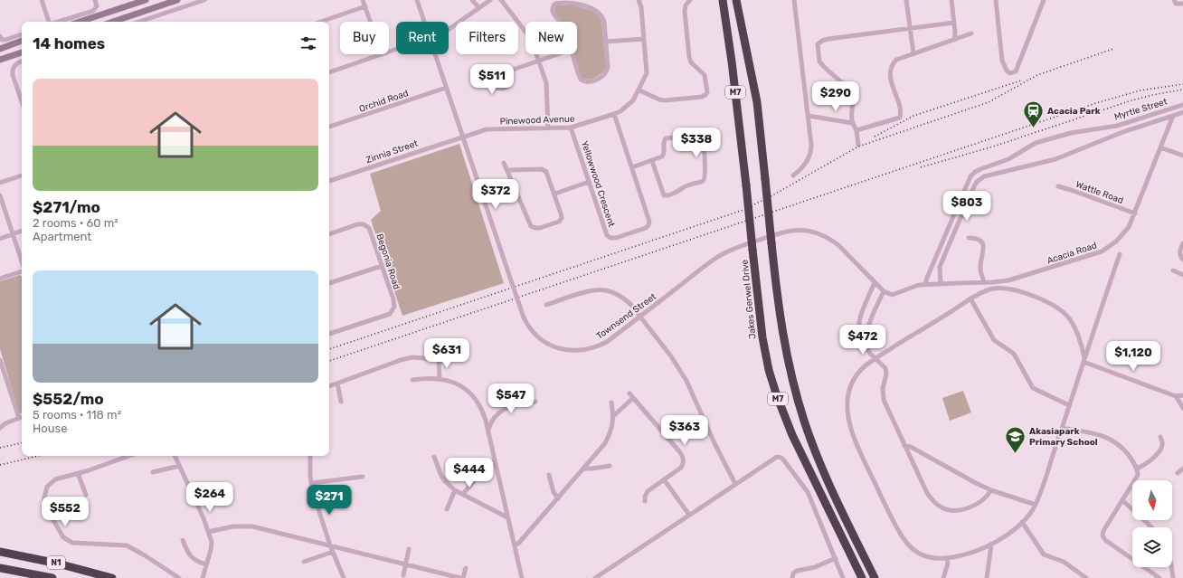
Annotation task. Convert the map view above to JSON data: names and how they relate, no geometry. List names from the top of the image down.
{
  "streets": {
    "highway": ["M7", "Jakes Gerwel Drive", "N1"],
    "street": [
      "Orchid Road",
      "Myrtle Street",
      "Pinewood Avenue",
      "Zinnia Street",
      "Yellowwood Crescent",
      "Wattle Road",
      "Acacia Road",
      "Begonia Road",
      "Townsend Street"
    ]
  },
  "crossings": [
    ["Orchid Road", "Townsend Street"],
    ["Myrtle Street", "Acacia Road"],
    ["Pinewood Avenue", "Zinnia Street"],
    ["Pinewood Avenue", "Yellowwood Crescent"],
    ["Pinewood Avenue", "Townsend Street"],
    ["Zinnia Street", "Townsend Street"],
    ["Wattle Road", "Acacia Road"],
    ["Acacia Road", "Townsend Street"]
  ],
  "places": {
    "station": ["Acacia Park"],
    "school or university": ["Akasiapark Primary School"]
  },
  "north": "bottom",
  "page": {
    "chip": [
      "Buy",
      "Rent",
      "Filters",
      "New"
    ],
    "heading": "14 homes",
    "price": [
      "$511",
      "$290",
      "$338",
      "$372",
      "$803",
      "$472",
      "$631",
      "$1,120",
      "$547",
      "$363",
      "$444",
      "$264",
      "$271",
      "$552"
    ],
    "list": [
      {
        "name": "$271/mo",
        "note": "2 rooms · 60 m² · Apartment"
      },
      {
        "name": "$552/mo",
        "note": "5 rooms · 118 m² · House"
      }
    ]
  }
}
